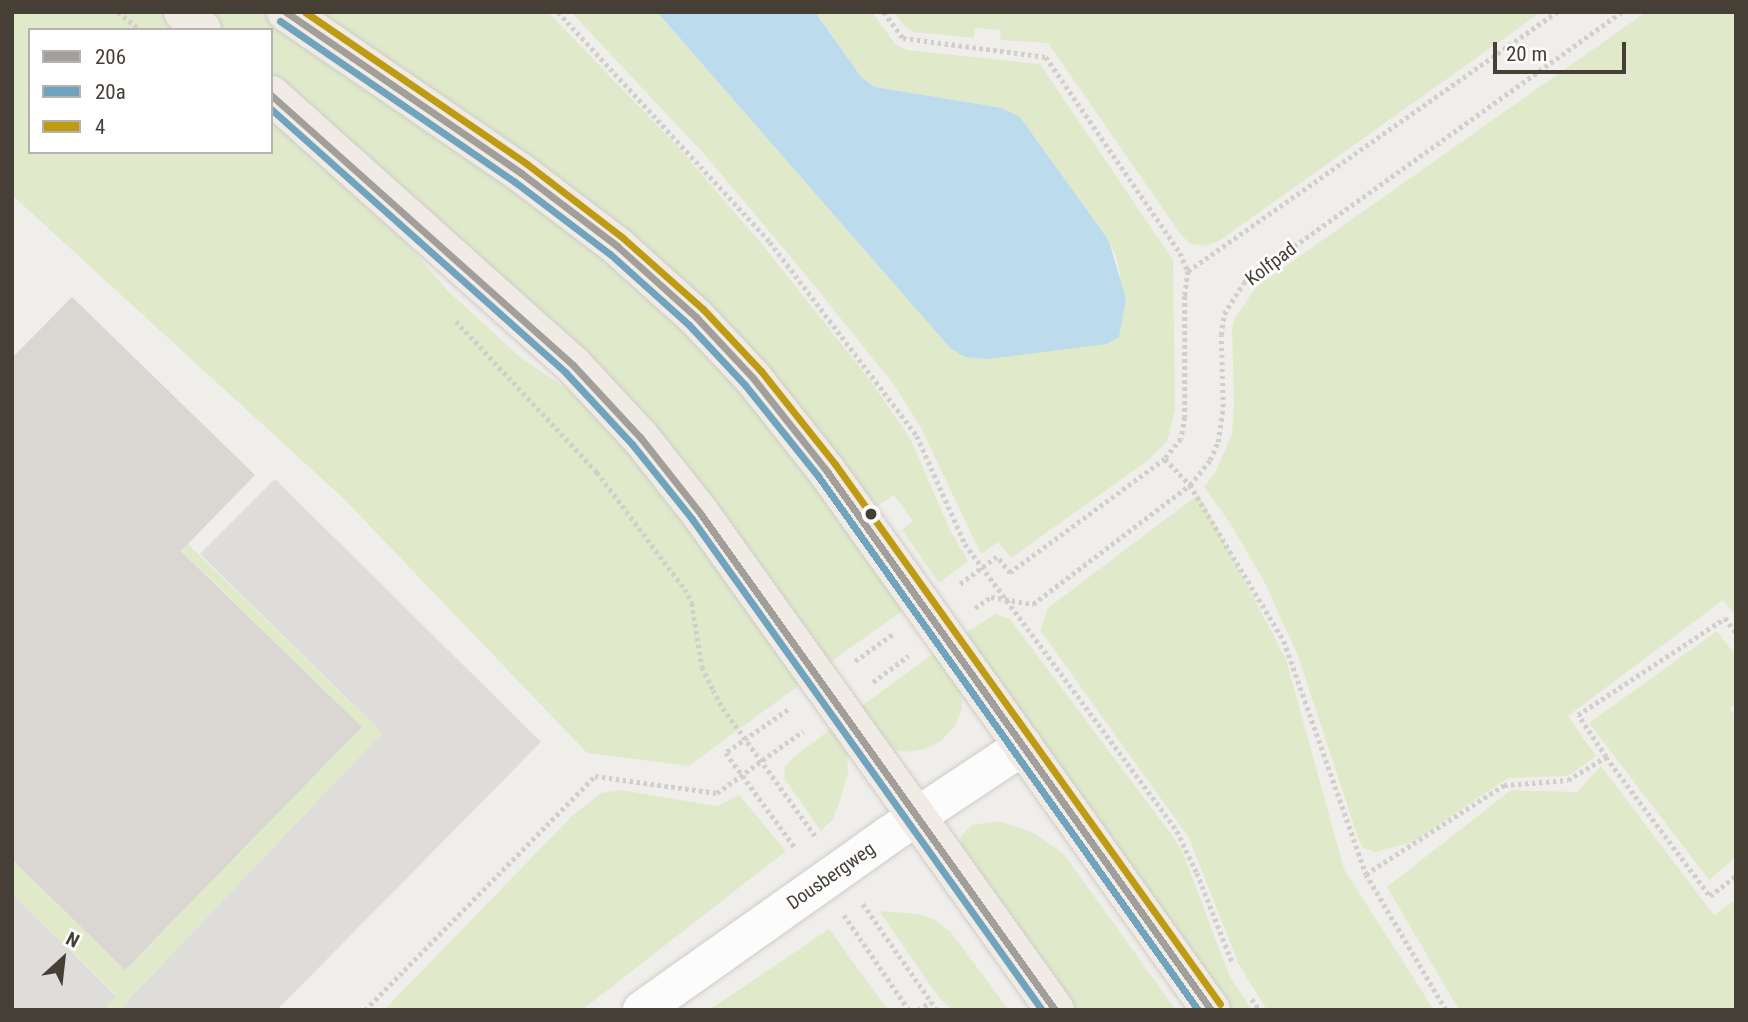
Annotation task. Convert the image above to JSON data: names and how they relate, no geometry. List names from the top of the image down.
{
  "streets": {
    "street": ["Dousbergweg"],
    "path": ["Kolfpad"]
  },
  "lines": ["transit line 206", "transit line 4", "transit line 20a"],
  "legend": ["206", "20a", "4"],
  "scale_bar": "20 m",
  "north": "top right"
}
